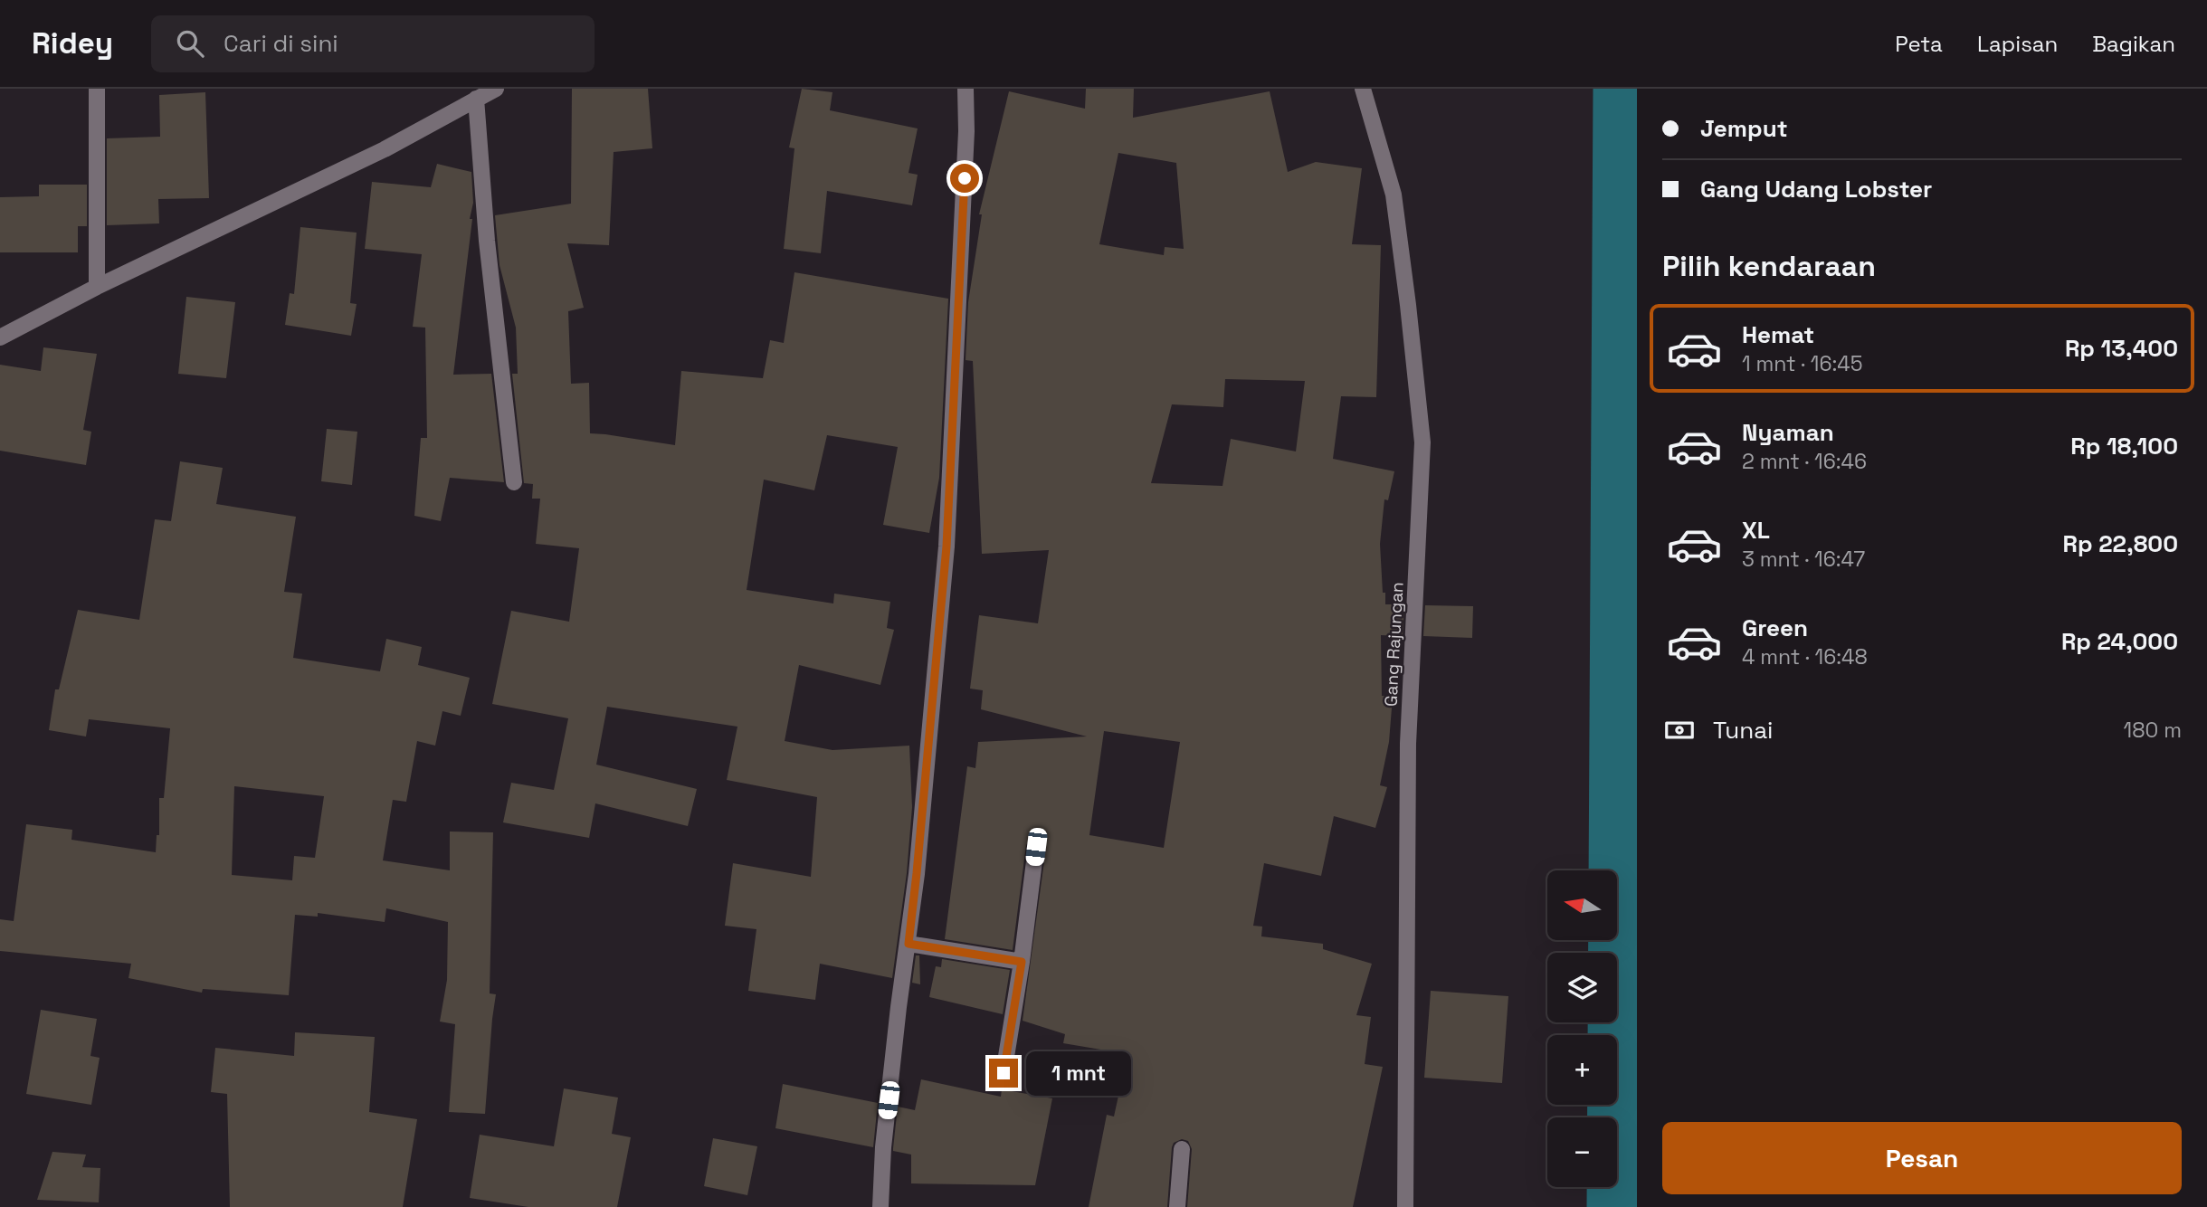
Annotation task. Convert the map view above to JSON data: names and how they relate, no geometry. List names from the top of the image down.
{
  "streets": {
    "street": ["Gang Rajungan"]
  },
  "north": "left",
  "page": {
    "header": "Ridey",
    "search": "Cari di sini",
    "nav": ["Peta", "Lapisan", "Bagikan"],
    "banner": ["Jemput", "Gang Udang Lobster"],
    "heading": "Pilih kendaraan",
    "list": [
      {
        "name": "Hemat",
        "note": "1 mnt · 16:45",
        "value": "Rp 13,400"
      },
      {
        "name": "Nyaman",
        "note": "2 mnt · 16:46",
        "value": "Rp 18,100"
      },
      {
        "name": "XL",
        "note": "3 mnt · 16:47",
        "value": "Rp 22,800"
      },
      {
        "name": "Green",
        "note": "4 mnt · 16:48",
        "value": "Rp 24,000"
      }
    ],
    "pay": ["Tunai", "180 m"],
    "map_buttons": ["+", "−"],
    "bubble": "1 mnt",
    "buttons": "Pesan"
  }
}
